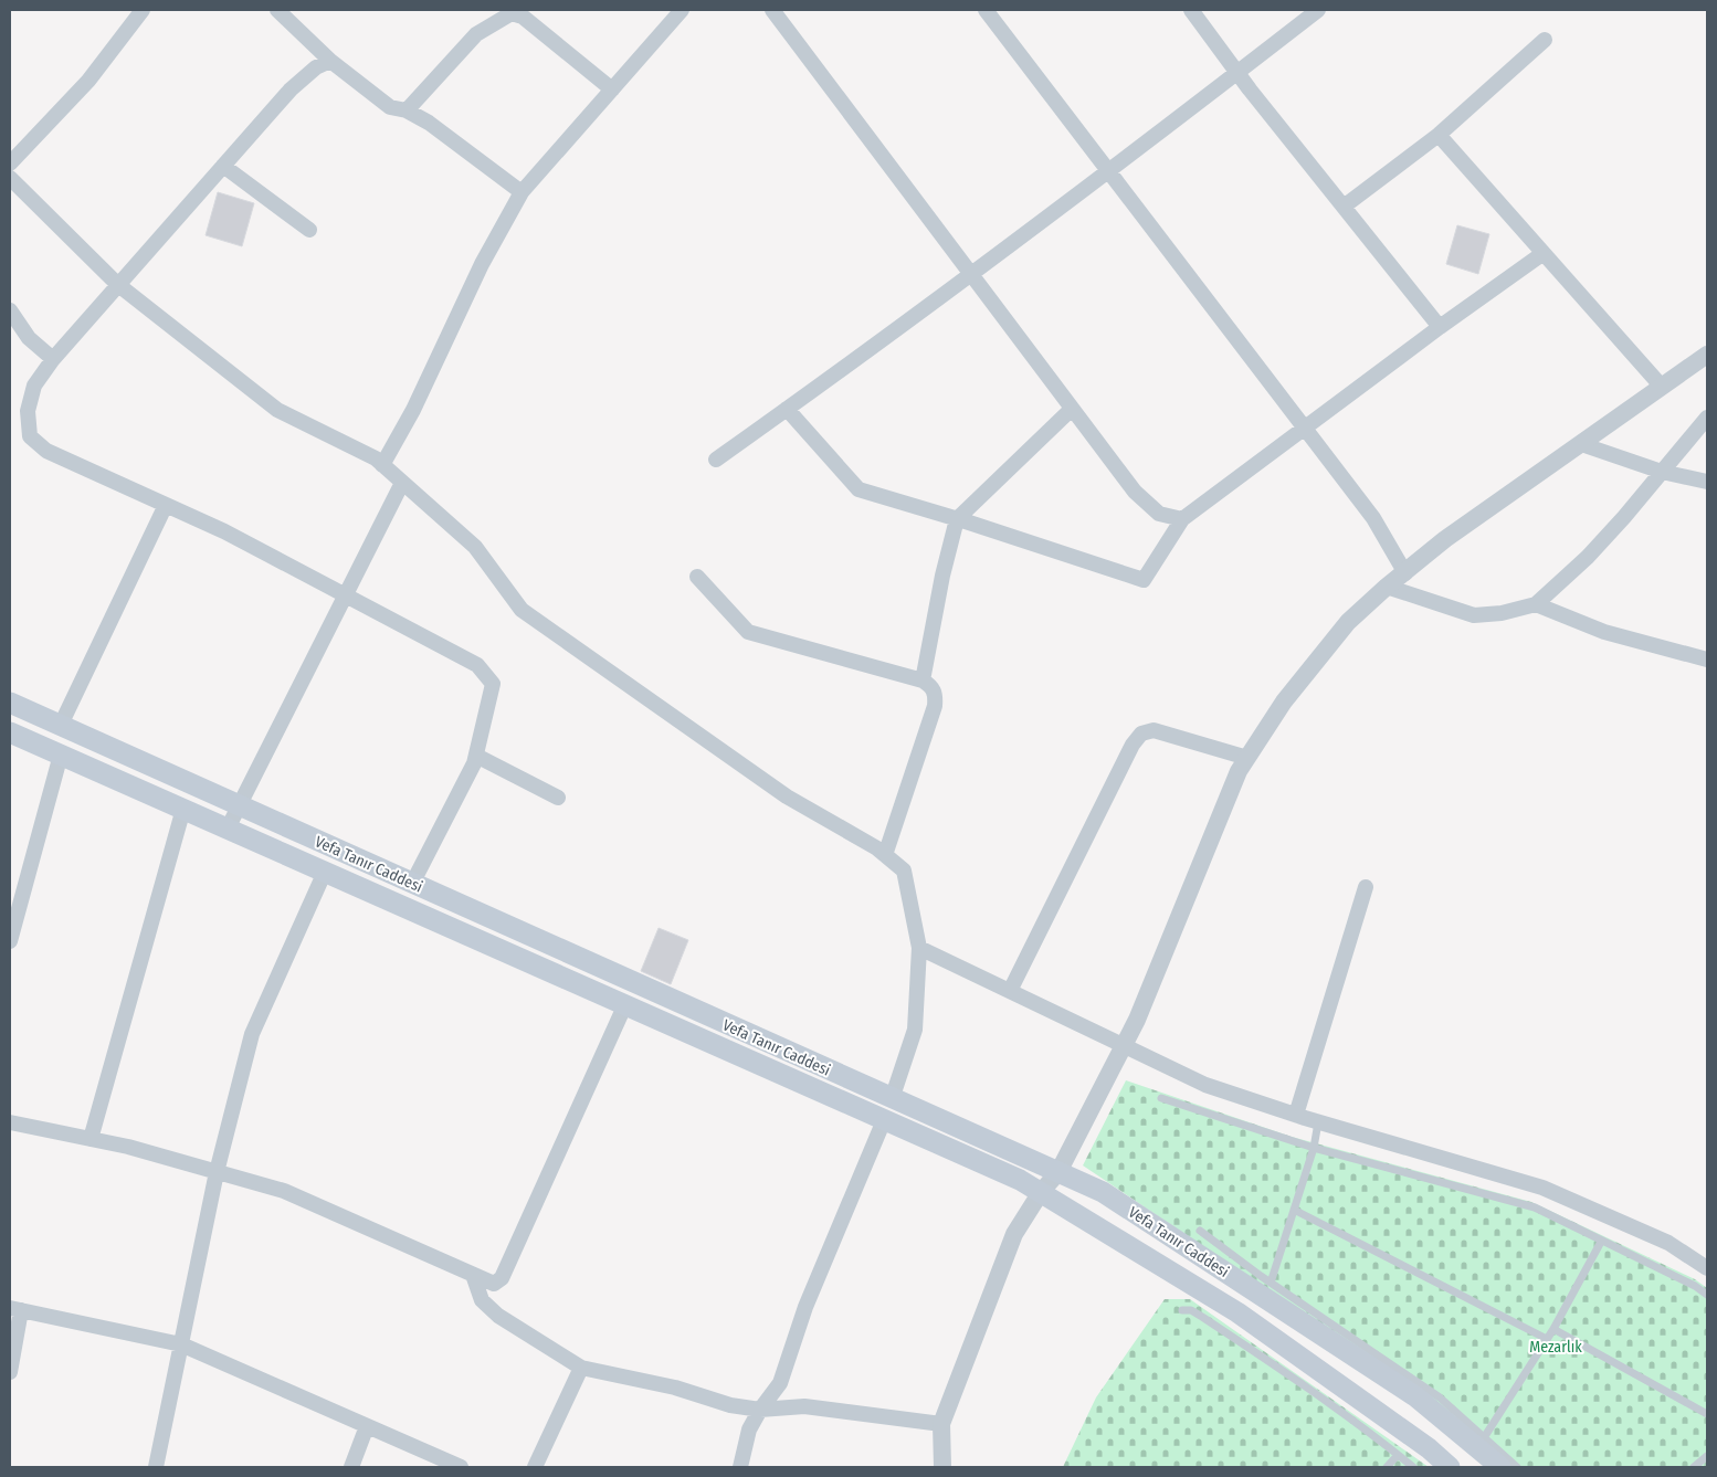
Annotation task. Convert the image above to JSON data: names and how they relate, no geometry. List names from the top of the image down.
{
  "streets": {
    "main road": ["Vefa Tanır Caddesi"]
  },
  "parks": ["Mezarlık"]
}
